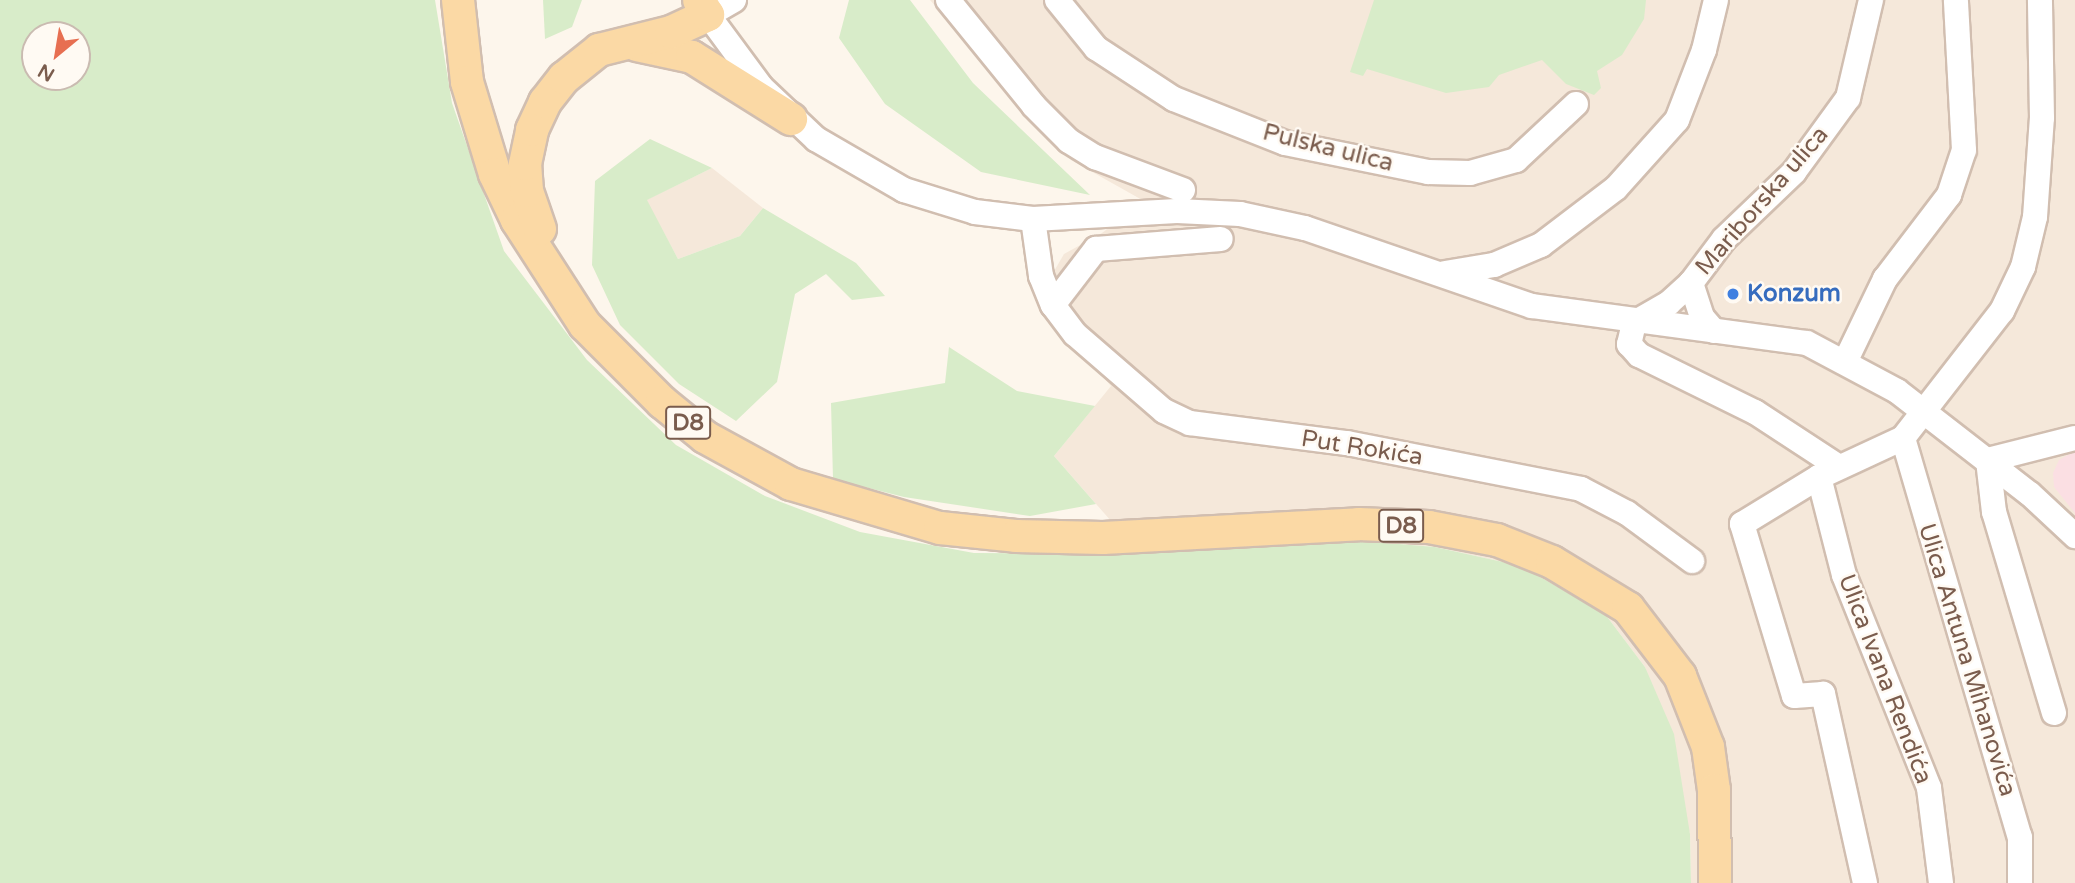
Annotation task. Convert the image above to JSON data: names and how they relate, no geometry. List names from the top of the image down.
{
  "streets": {
    "main road": ["D8"],
    "street": [
      "Pulska ulica",
      "Mariborska ulica",
      "Put Rokića",
      "Ulica Antuna Mihanovića",
      "Ulica Ivana Rendića"
    ]
  },
  "places": ["Konzum"],
  "north": "bottom left"
}
